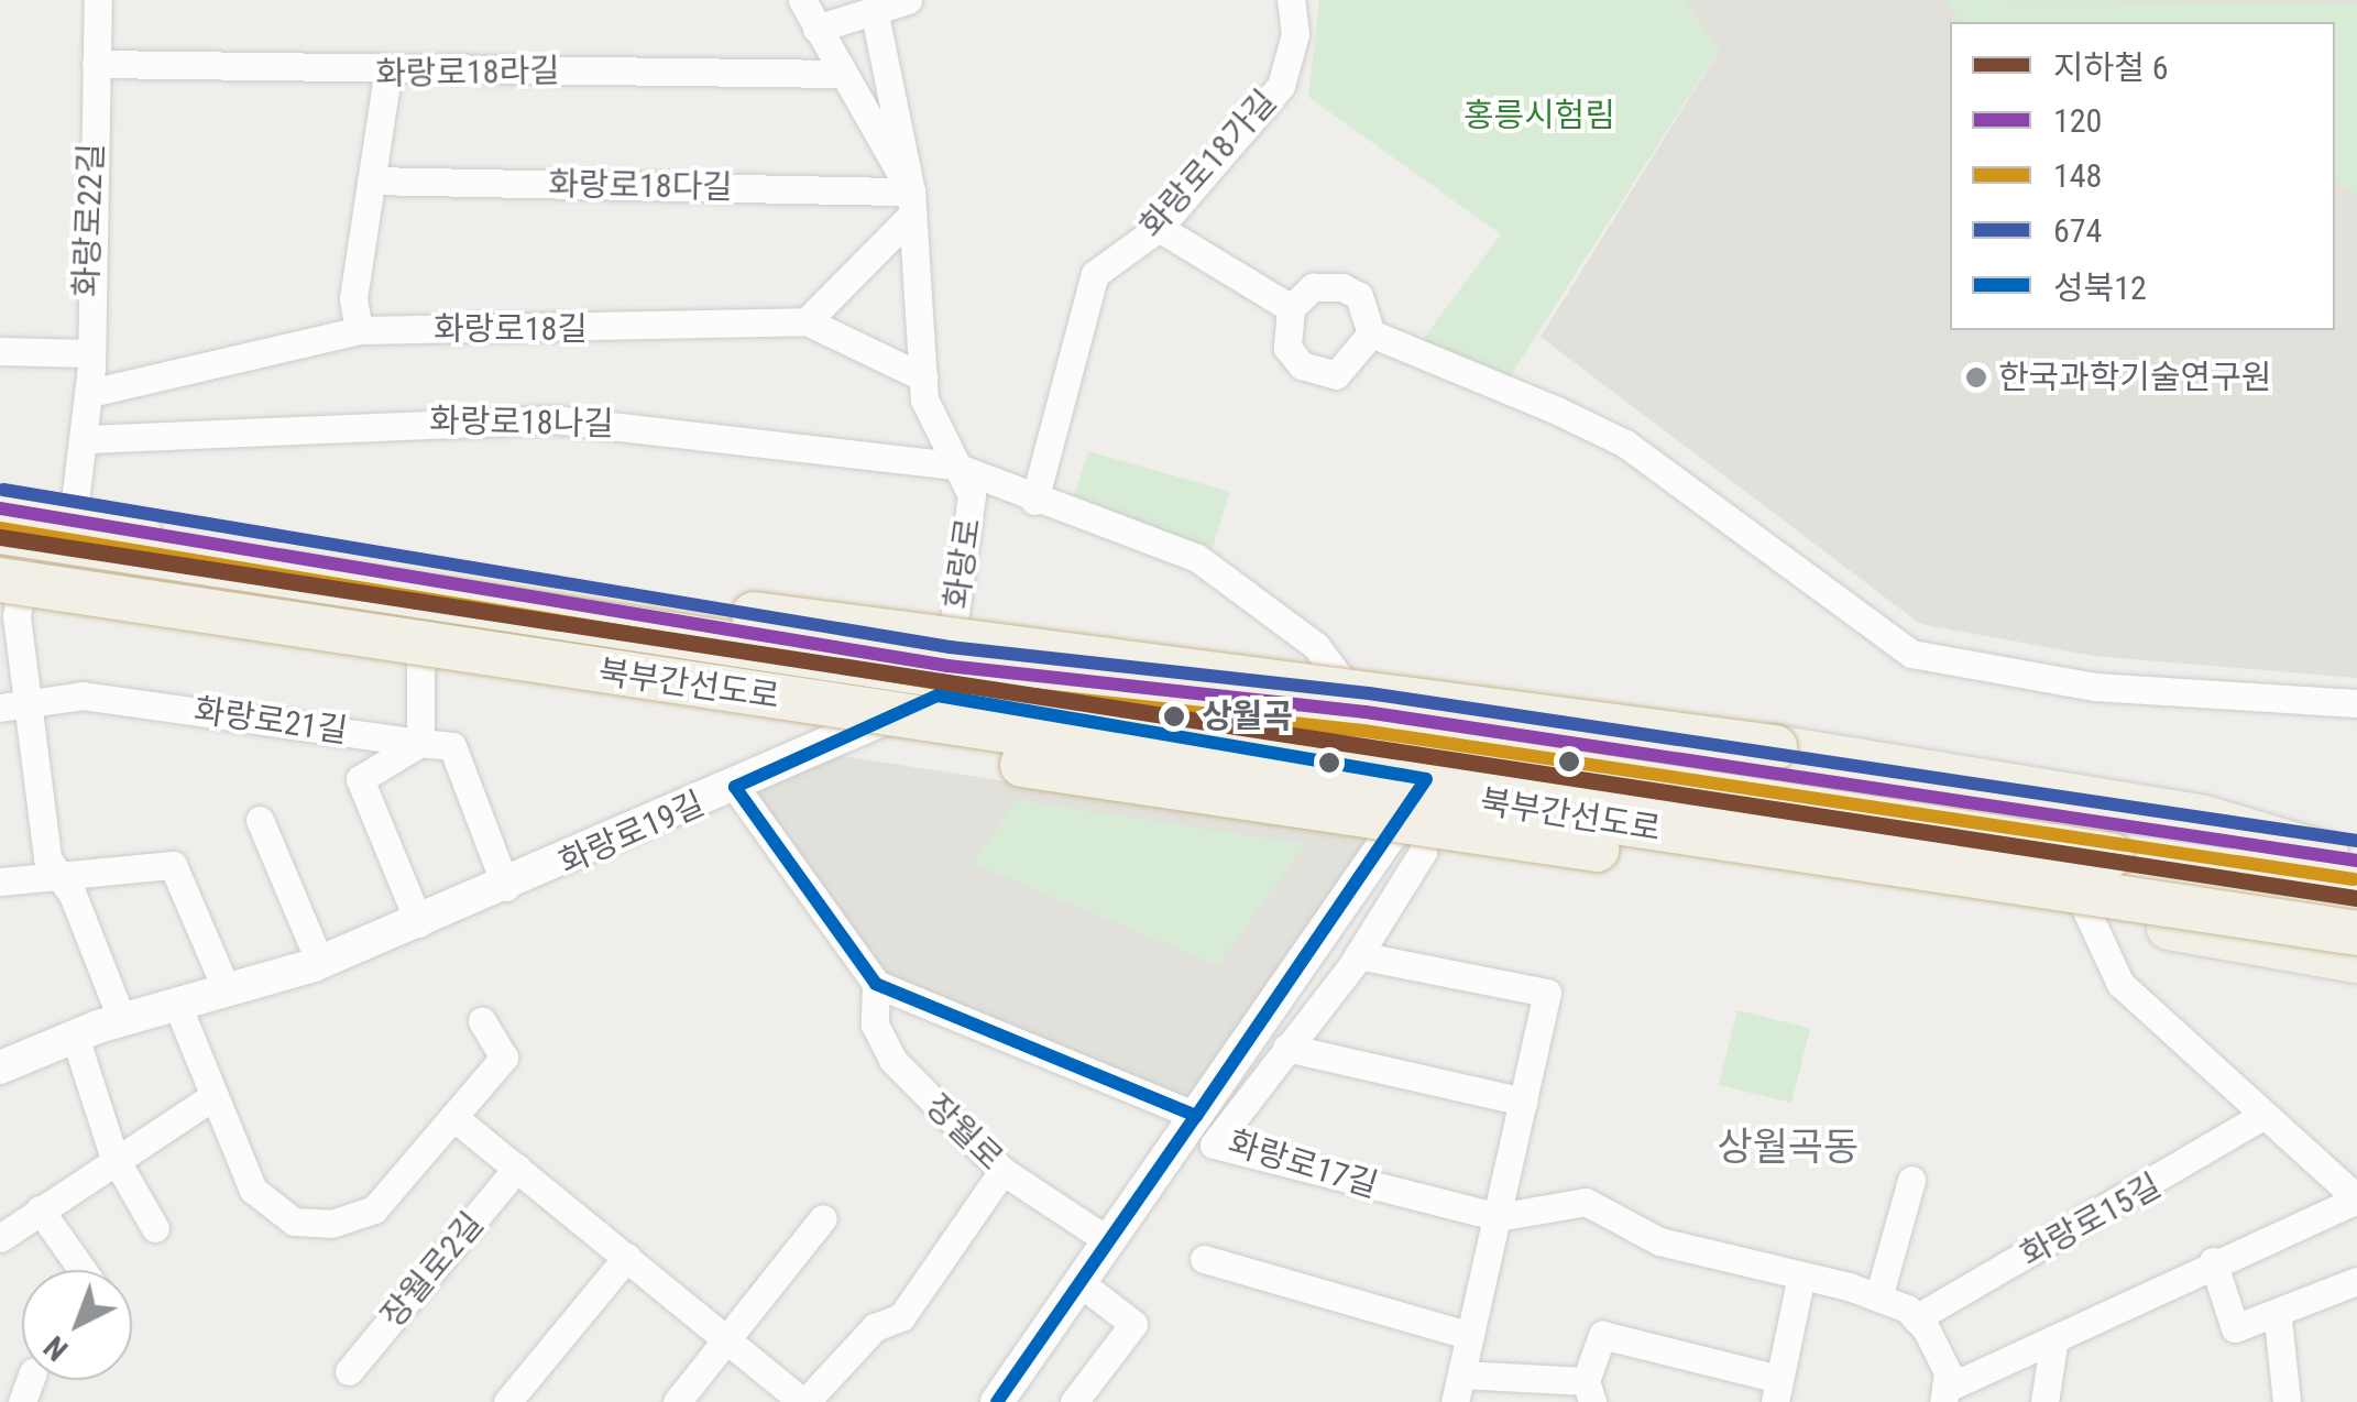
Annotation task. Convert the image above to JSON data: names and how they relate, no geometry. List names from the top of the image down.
{
  "streets": {
    "highway": ["북부간선도로"],
    "street": [
      "화랑로18라길",
      "화랑로18가길",
      "화랑로18다길",
      "화랑로22길",
      "화랑로18길",
      "화랑로18나길",
      "화랑로",
      "화랑로21길",
      "화랑로19길",
      "장월로",
      "화랑로17길",
      "화랑로15길",
      "장월로2길"
    ]
  },
  "crossings": [
    ["화랑로18라길", "화랑로22길"],
    ["화랑로22길", "화랑로18길"],
    ["화랑로22길", "화랑로18나길"],
    ["화랑로18나길", "화랑로"],
    ["화랑로", "화랑로19길"],
    ["화랑로19길", "장월로"]
  ],
  "districts": ["상월곡동"],
  "parks": ["홍릉시험림"],
  "places": ["한국과학기술연구원", "상월곡"],
  "lines": [
    "transit line 674",
    "transit line 120",
    "transit line 148",
    "metro line 6",
    "transit line 성북12"
  ],
  "legend": [
    "지하철 6",
    "120",
    "148",
    "674",
    "성북12"
  ],
  "north": "bottom left"
}
